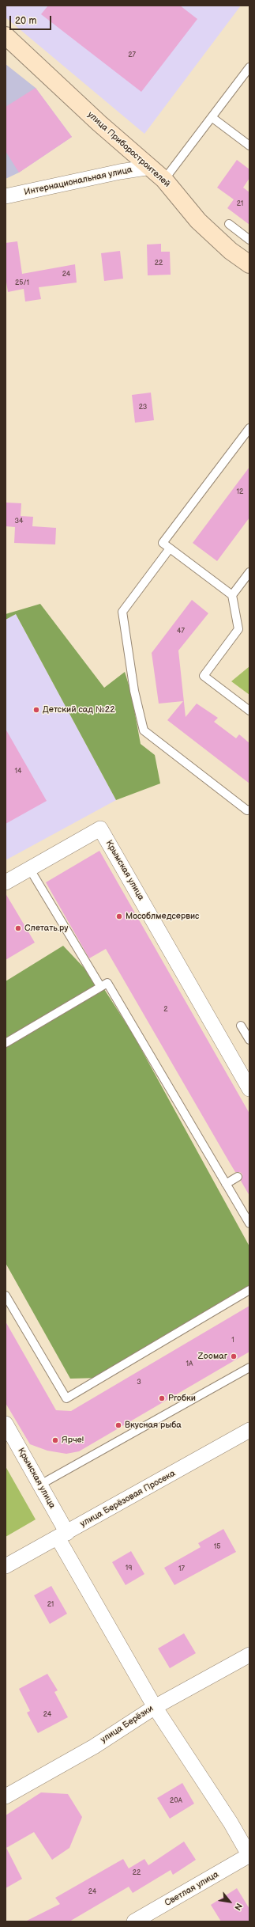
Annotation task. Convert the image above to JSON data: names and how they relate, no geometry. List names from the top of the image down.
{
  "streets": {
    "street": [
      "улица Приборостроителей",
      "Интернациональная улица",
      "Крымская улица",
      "улица Берёзовая Просека",
      "улица Берёзки",
      "Светлая улица"
    ]
  },
  "crossings": [
    ["улица Приборостроителей", "Интернациональная улица"],
    ["Крымская улица", "улица Берёзовая Просека"],
    ["Крымская улица", "улица Берёзки"],
    ["Крымская улица", "Светлая улица"]
  ],
  "places": [
    "Детский сад №22",
    "Мособлмедсервис",
    "Слетать.ру",
    "Zooмаг",
    "Proбки",
    "Вкусная рыба",
    "Ярче!"
  ],
  "house_numbers": [
    "27",
    "21",
    "22",
    "24",
    "25/1",
    "23",
    "12",
    "34",
    "47",
    "14",
    "2",
    "1",
    "1А",
    "3",
    "15",
    "19",
    "17",
    "21",
    "24",
    "20А",
    "22",
    "24"
  ],
  "scale_bar": "20 m",
  "north": "bottom right"
}
